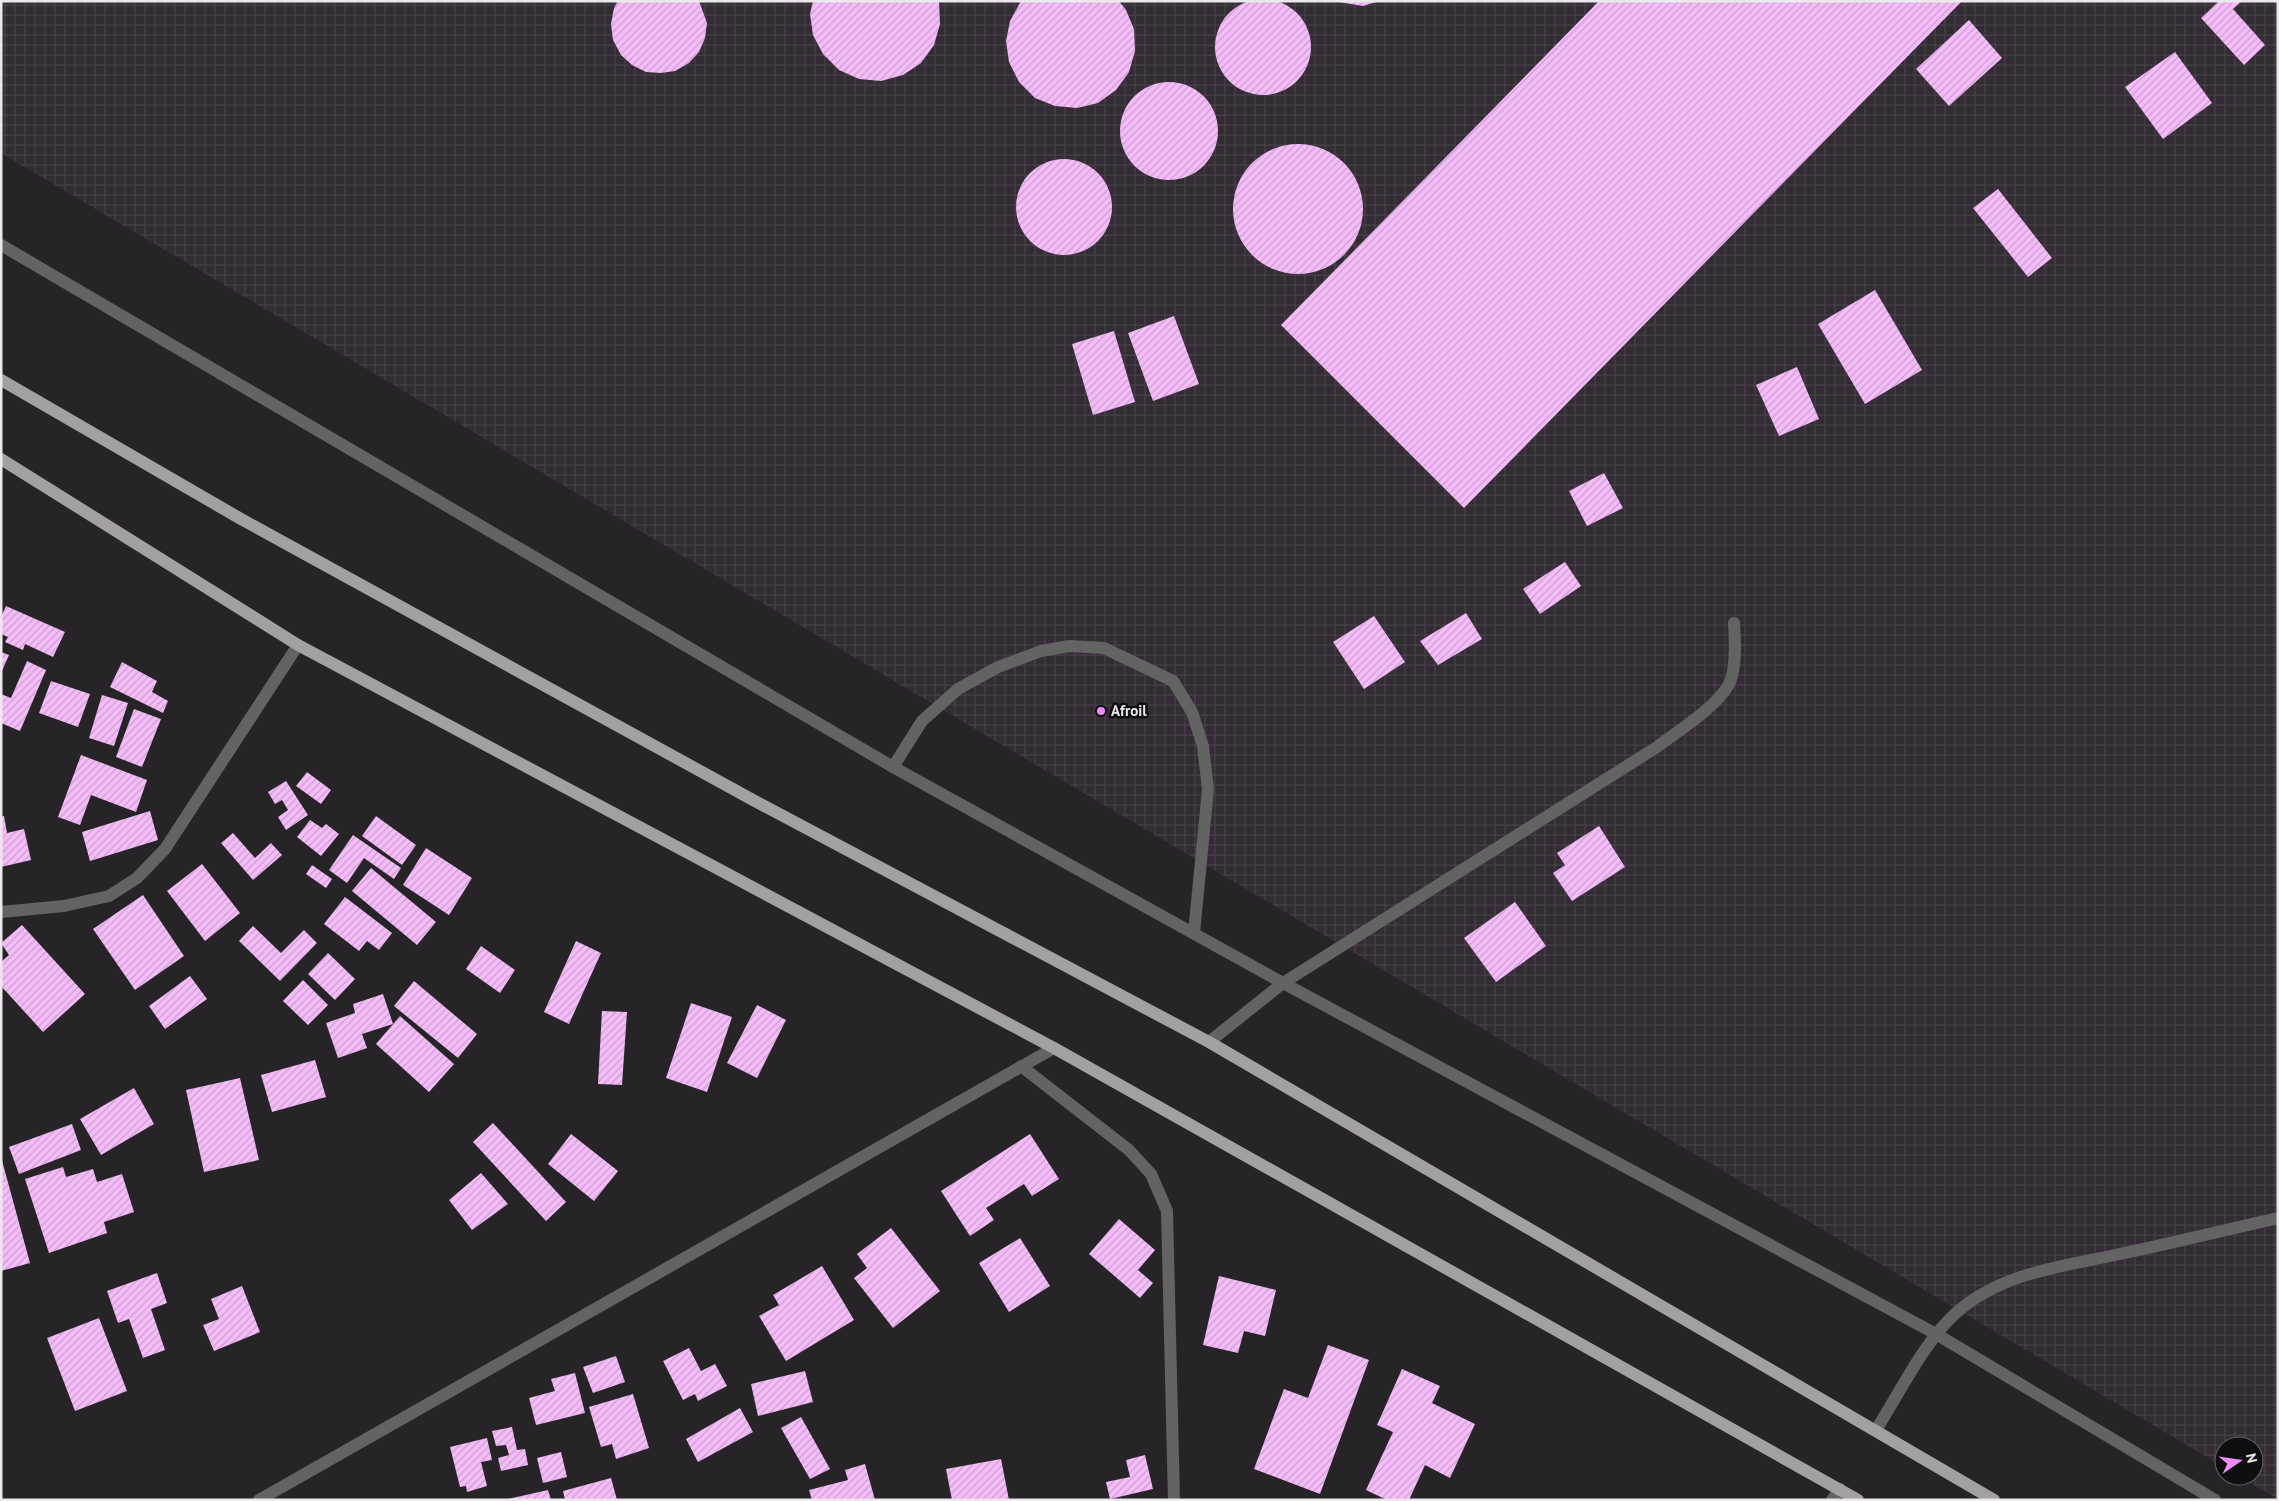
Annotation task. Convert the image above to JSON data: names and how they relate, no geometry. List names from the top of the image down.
{
  "places": ["Afroil"],
  "north": "right"
}
